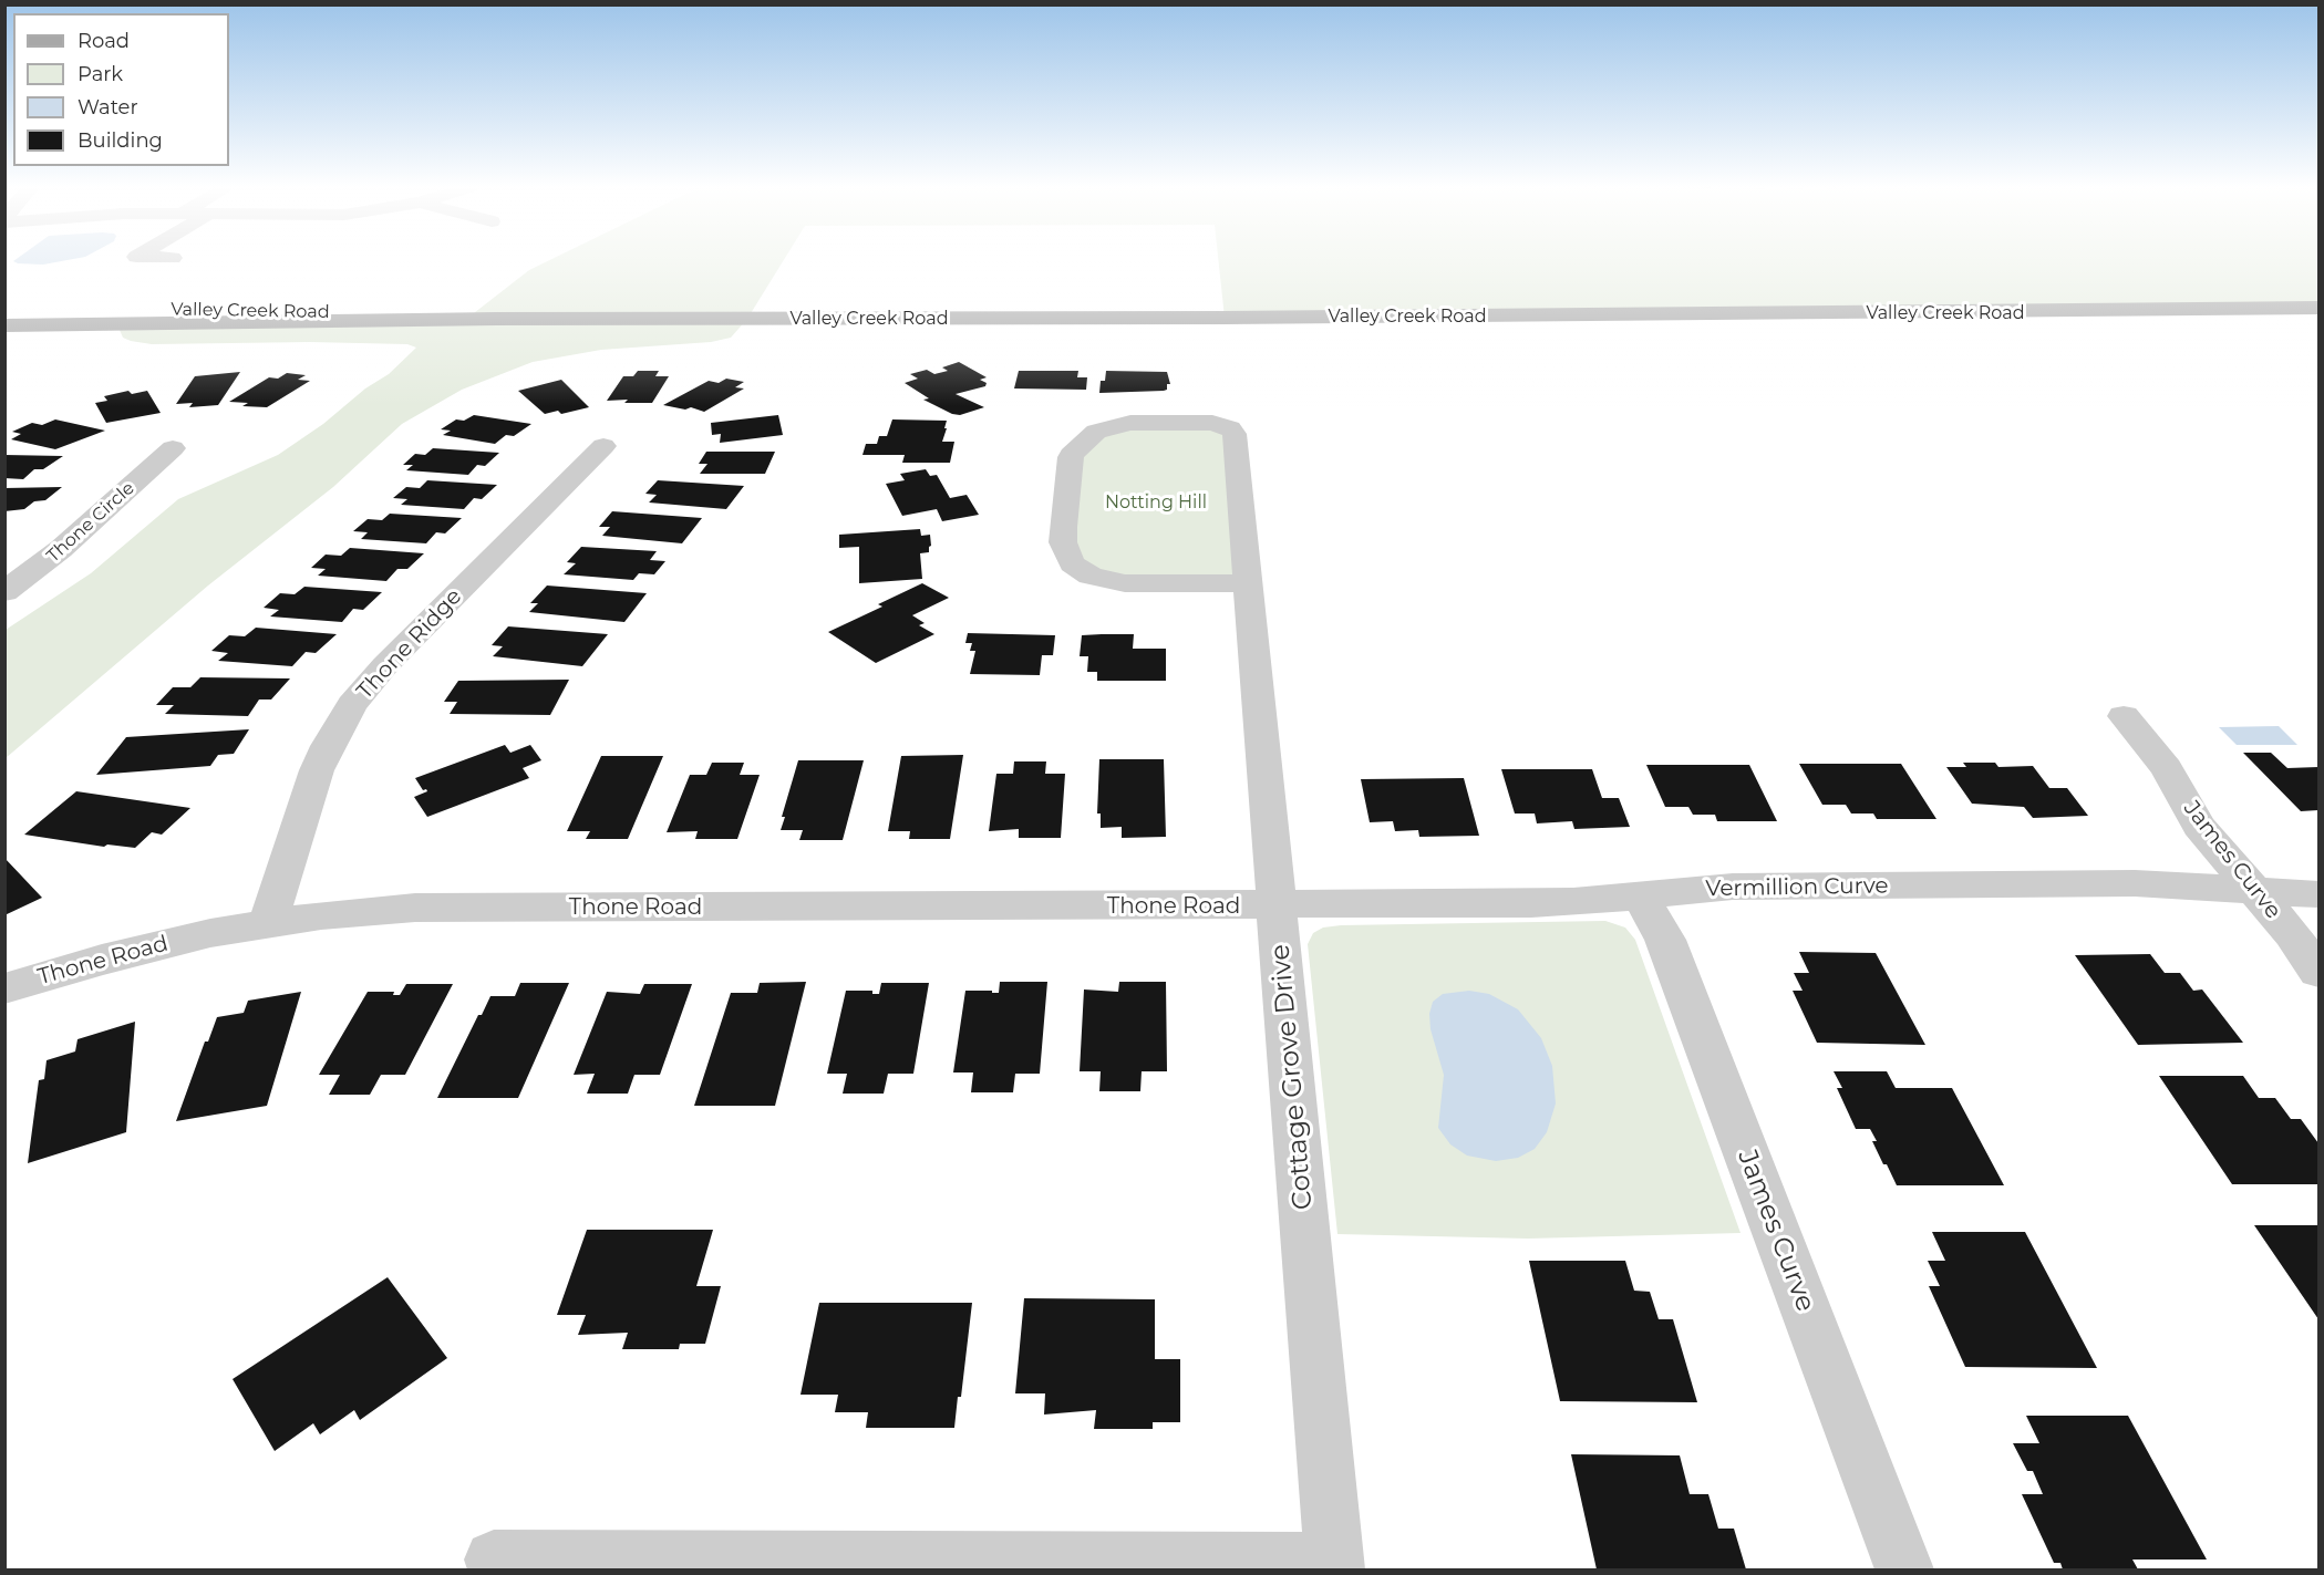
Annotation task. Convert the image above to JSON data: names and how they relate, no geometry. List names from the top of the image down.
{
  "streets": {
    "main road": ["Valley Creek Road"],
    "street": [
      "Thone Circle",
      "Thone Ridge",
      "James Curve",
      "Vermillion Curve",
      "Thone Road",
      "Cottage Grove Drive"
    ]
  },
  "crossings": [
    ["Thone Ridge", "Thone Road"],
    ["James Curve", "Vermillion Curve"],
    ["Vermillion Curve", "Thone Road"],
    ["Vermillion Curve", "Cottage Grove Drive"],
    ["Thone Road", "Cottage Grove Drive"]
  ],
  "parks": ["Notting Hill"],
  "legend": [
    "Road",
    "Park",
    "Water",
    "Building"
  ]
}
